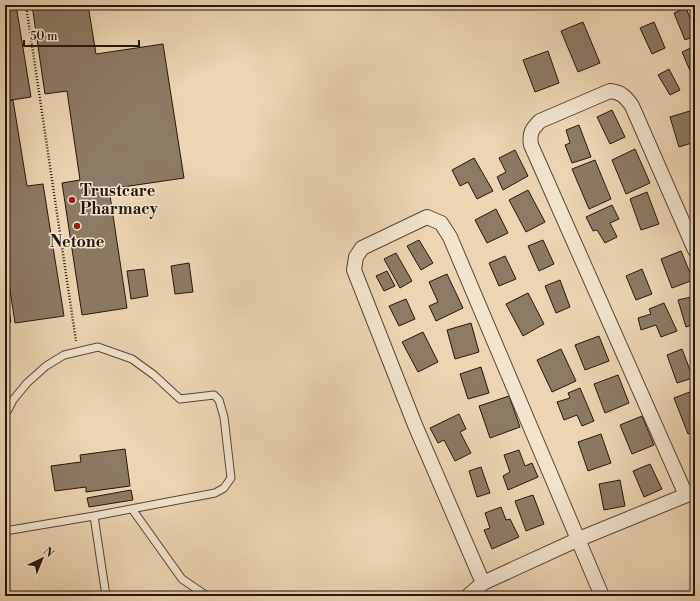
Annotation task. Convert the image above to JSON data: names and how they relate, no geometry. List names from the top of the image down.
{
  "places": ["Trustcare Pharmacy", "Netone"],
  "scale_bar": "50 m",
  "north": "top right"
}
